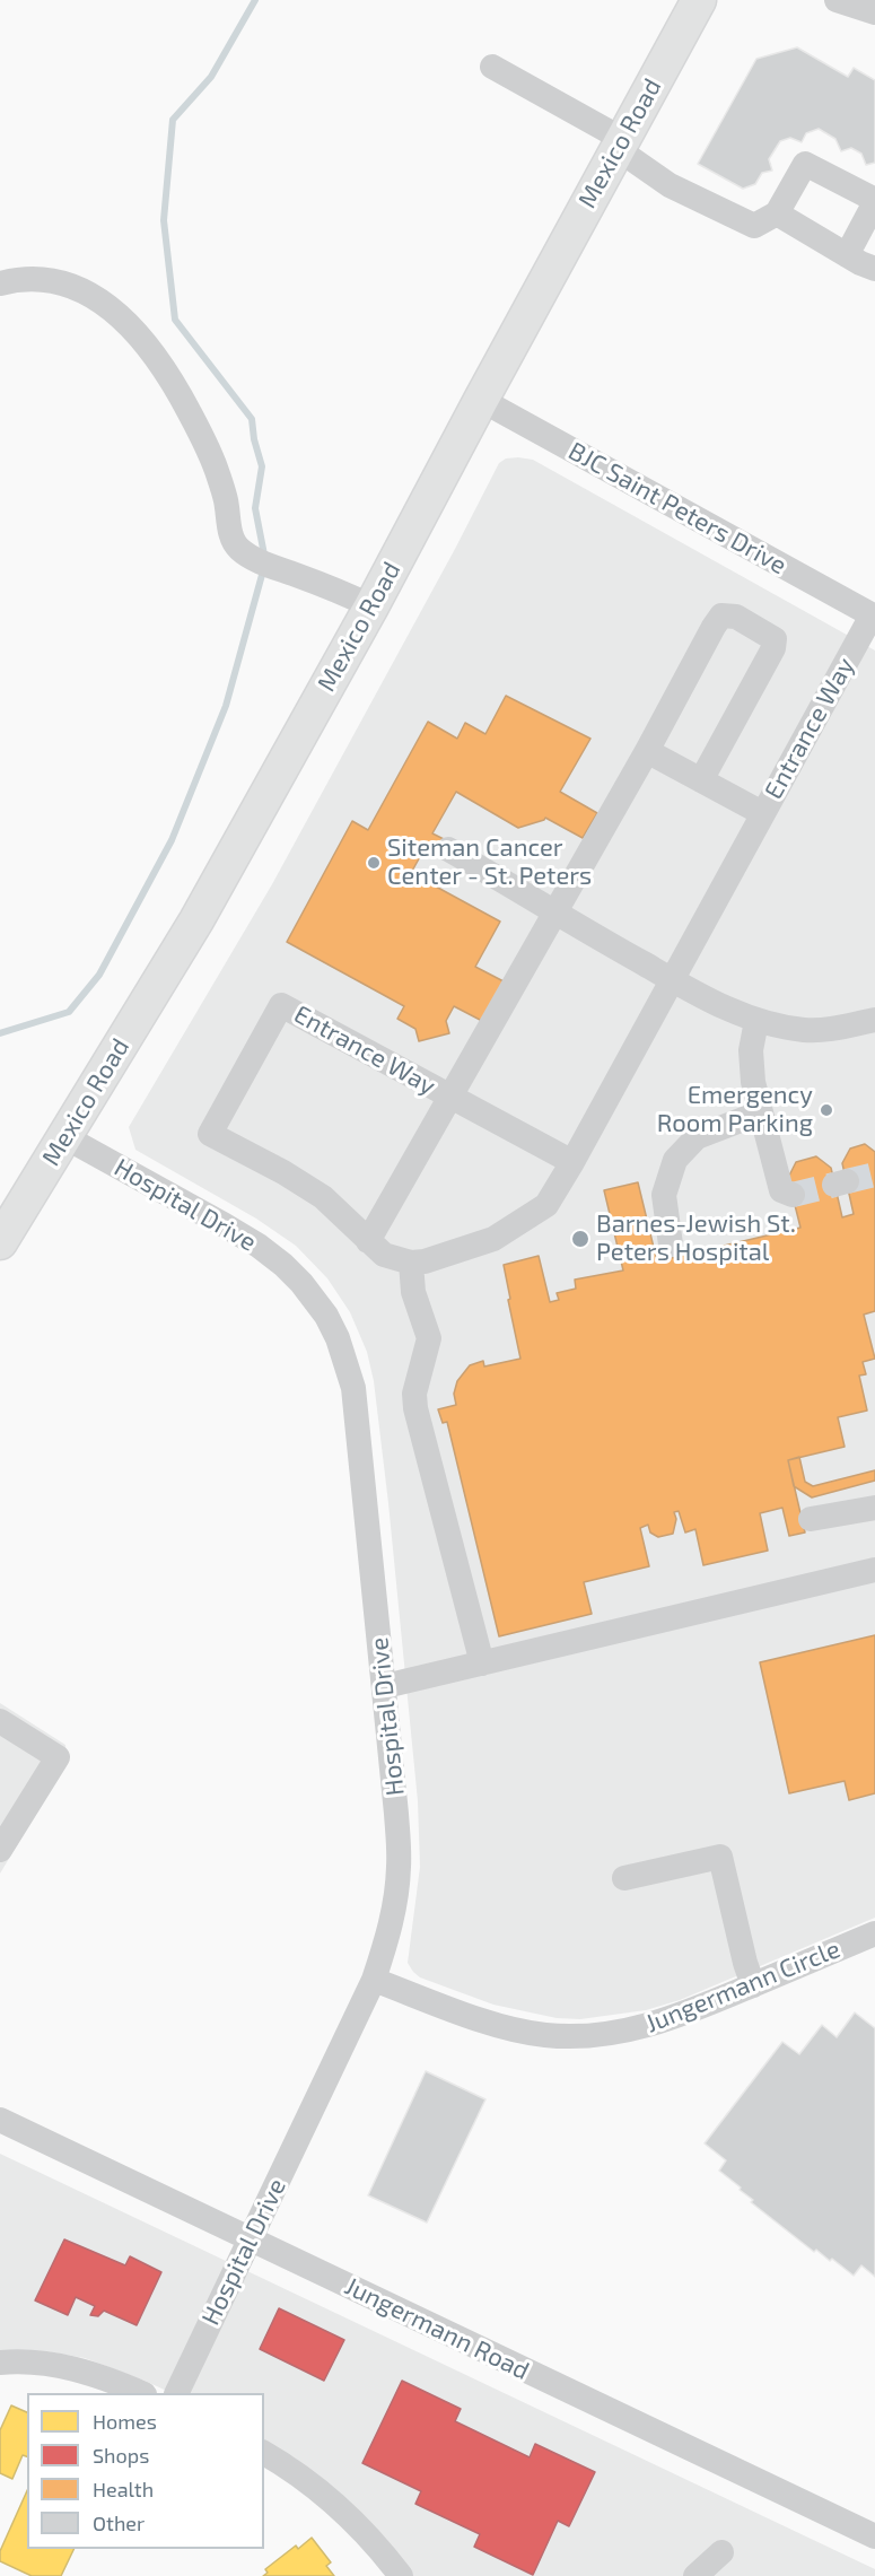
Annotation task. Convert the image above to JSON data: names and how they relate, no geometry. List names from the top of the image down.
{
  "streets": {
    "main road": ["Mexico Road"],
    "street": [
      "BJC Saint Peters Drive",
      "Entrance Way",
      "Hospital Drive",
      "Jungermann Circle",
      "Jungermann Road"
    ]
  },
  "crossings": [
    ["Mexico Road", "BJC Saint Peters Drive"],
    ["Mexico Road", "Hospital Drive"],
    ["BJC Saint Peters Drive", "Entrance Way"],
    ["Hospital Drive", "Jungermann Circle"],
    ["Hospital Drive", "Jungermann Road"]
  ],
  "places": ["Siteman Cancer Center - St. Peters", "Emergency Room Parking", "Barnes-Jewish St. Peters Hospital"],
  "legend": [
    "Homes",
    "Shops",
    "Health",
    "Other"
  ]
}
